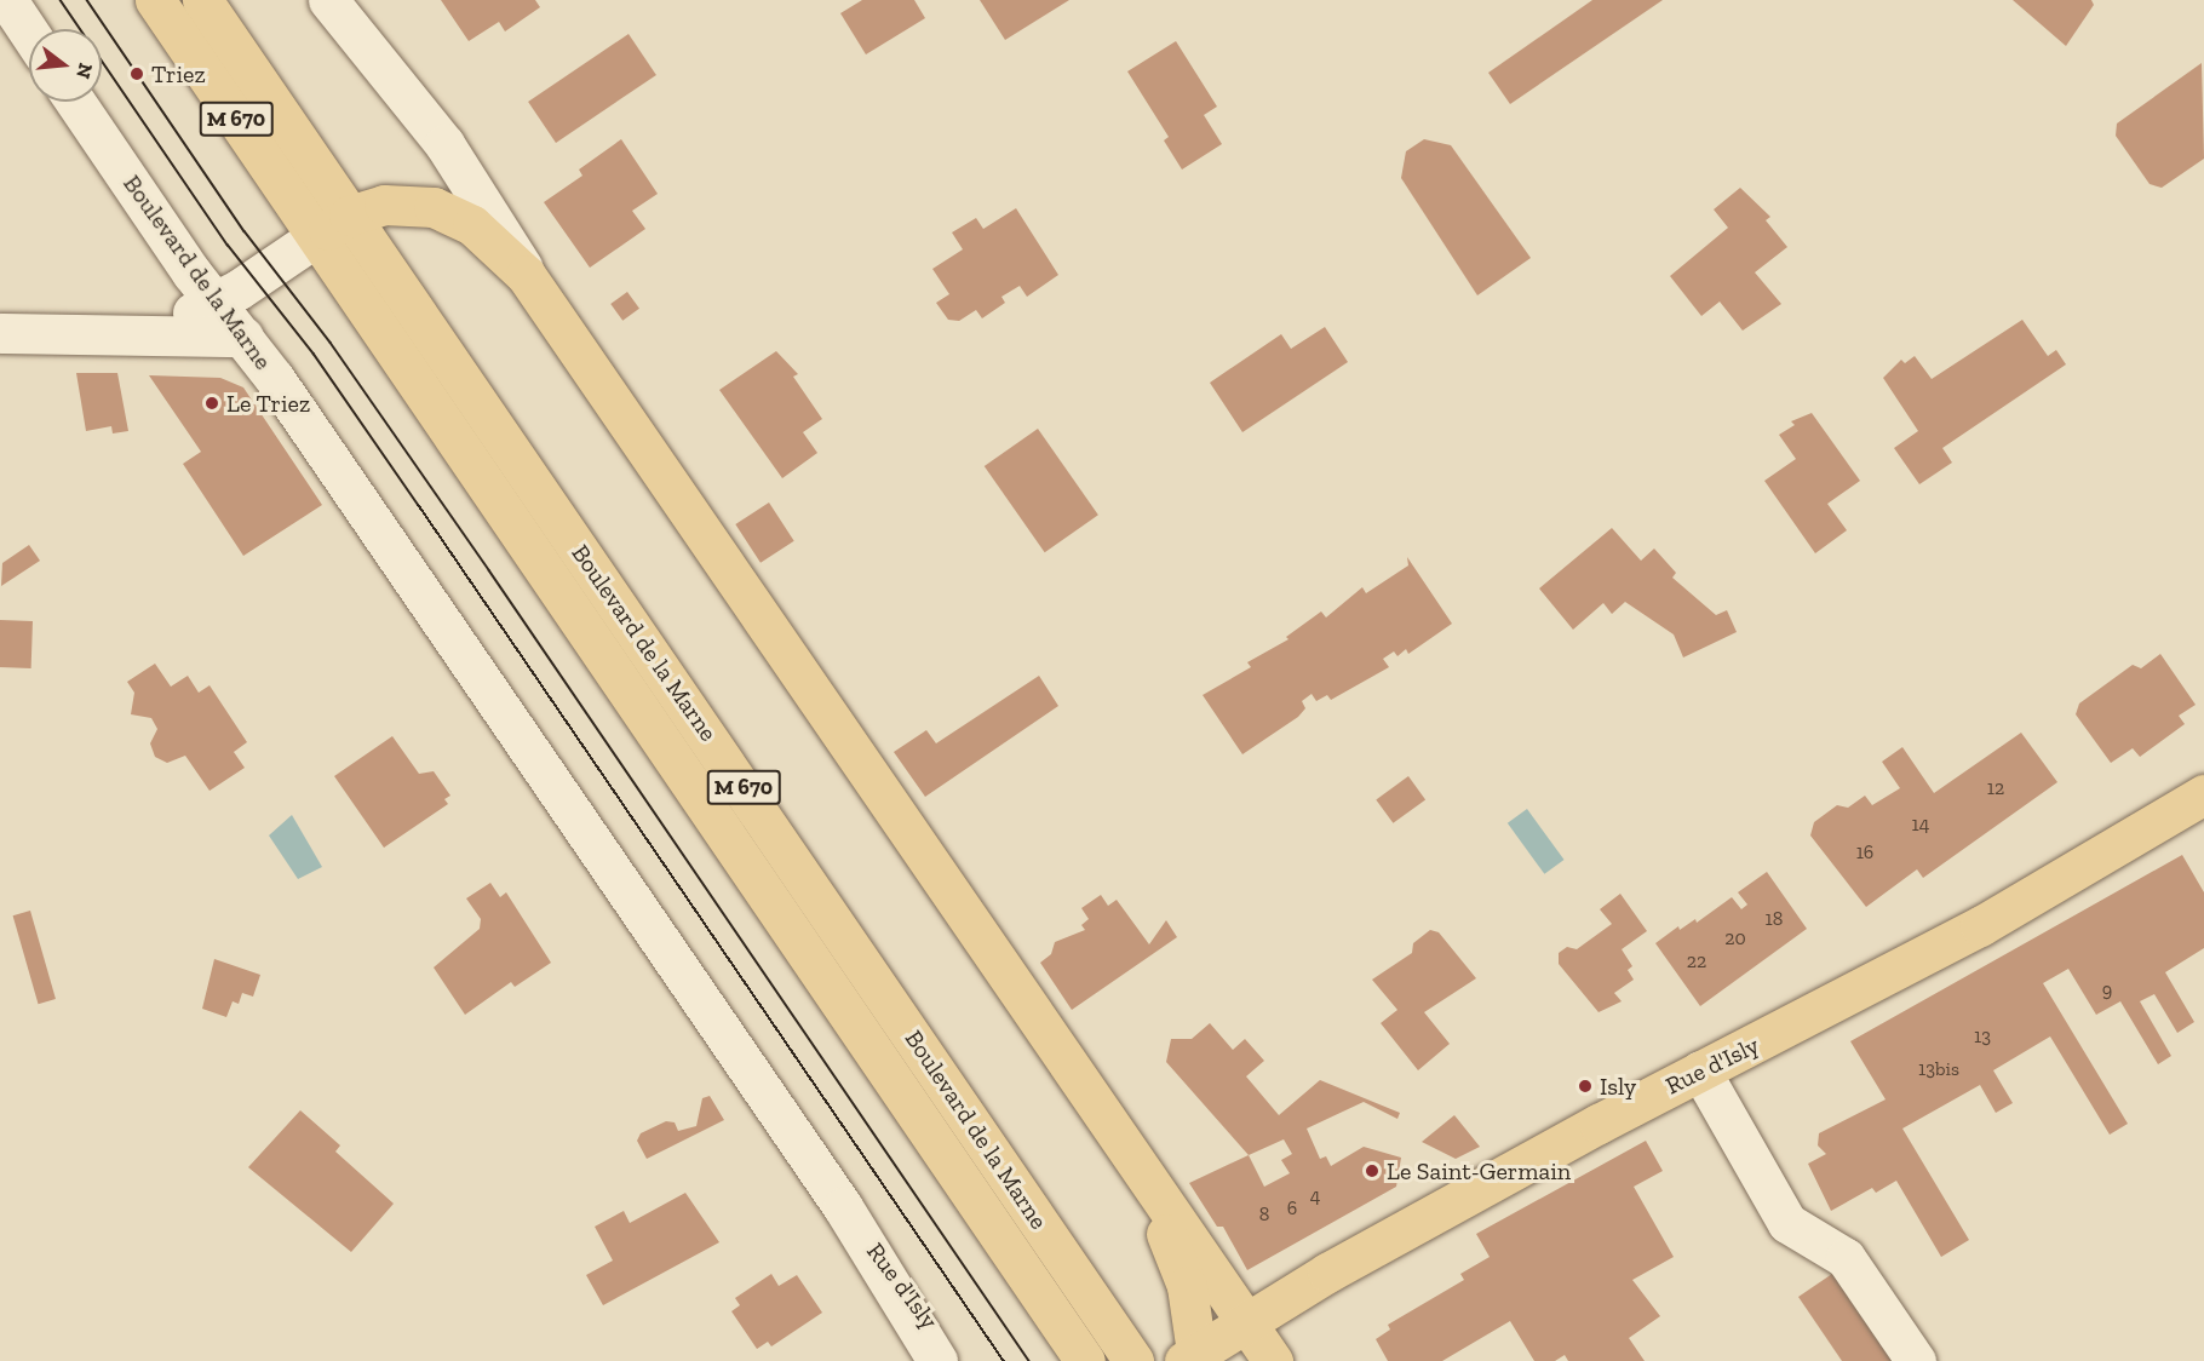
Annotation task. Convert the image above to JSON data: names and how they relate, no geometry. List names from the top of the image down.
{
  "streets": {
    "main road": ["M 670", "Boulevard de la Marne", "Rue d'Isly"]
  },
  "crossings": [
    ["Boulevard de la Marne", "Rue d'Isly"]
  ],
  "places": [
    "Triez",
    "Le Triez",
    "Isly",
    "Le Saint-Germain"
  ],
  "house_numbers": [
    "12",
    "14",
    "16",
    "18",
    "20",
    "22",
    "9",
    "13",
    "13bis",
    "4",
    "6",
    "8"
  ],
  "north": "right"
}
